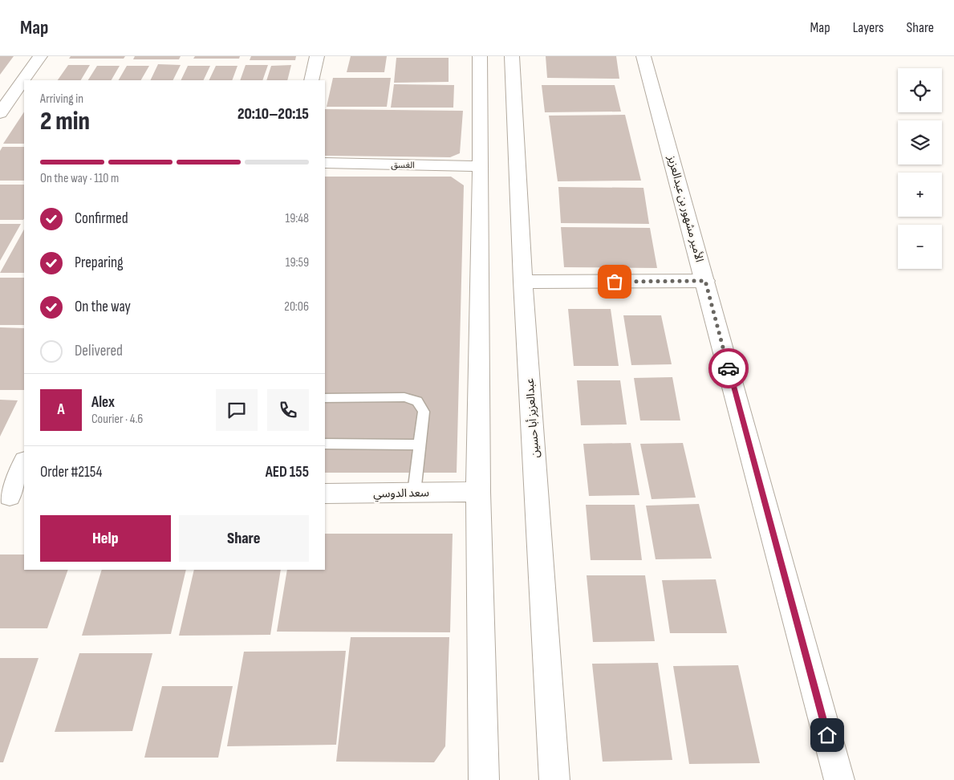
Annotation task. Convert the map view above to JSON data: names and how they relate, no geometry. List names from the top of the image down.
{
  "streets": {
    "street": [
      "الغسق",
      "الأمير مشهور بن عبدالعزيز",
      "عبدالعزيز أبا حسين",
      "سعد الدوسي"
    ]
  },
  "page": {
    "header": "Map",
    "nav": ["Map", "Layers", "Share"],
    "map_buttons": ["+", "−"],
    "heading": ["2 min", "Arriving in", "20:10–20:15"],
    "panel": [
      "Alex",
      "Courier · 4.6",
      "Order #2154",
      "AED 155"
    ],
    "bar": "On the way · 110 m",
    "list": [
      ["Confirmed", "19:48"],
      ["Preparing", "19:59"],
      ["On the way", "20:06"],
      "Delivered"
    ],
    "round": "A",
    "buttons": ["Help", "Share"]
  }
}
